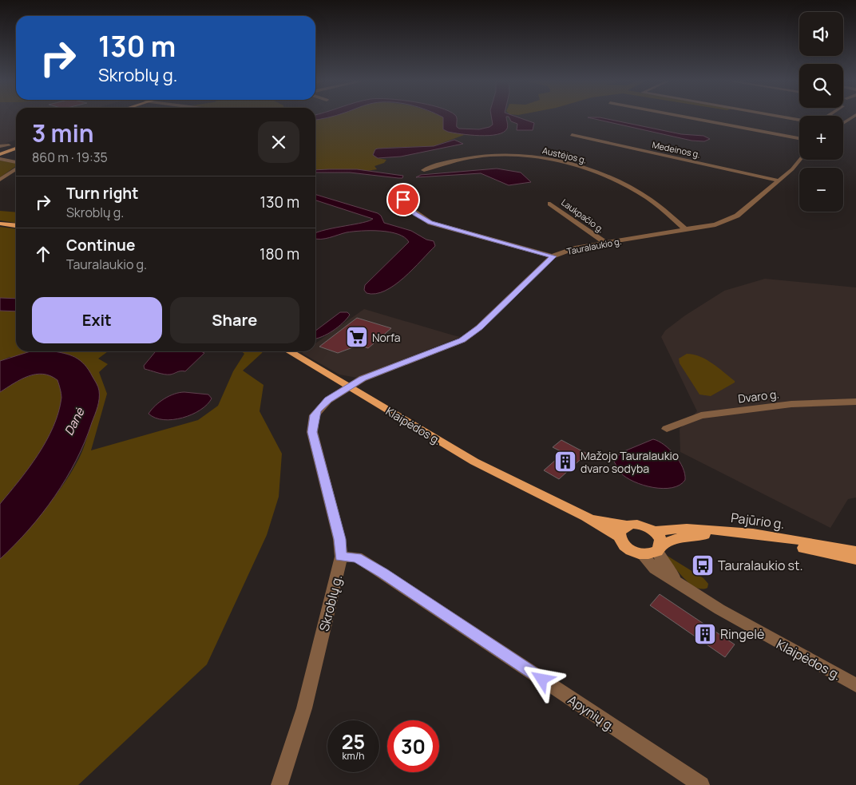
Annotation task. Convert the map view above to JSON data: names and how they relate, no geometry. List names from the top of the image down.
{
  "streets": {
    "main road": ["Klaipėdos g.", "Pajūrio g."],
    "street": [
      "Medeinos g.",
      "Austėjos g.",
      "Laukpačio g.",
      "Tauralaukio g.",
      "Dvaro g.",
      "Skroblų g.",
      "Apynių g."
    ]
  },
  "crossings": [
    ["Medeinos g.", "Tauralaukio g."],
    ["Austėjos g.", "Tauralaukio g."],
    ["Laukpačio g.", "Tauralaukio g."],
    ["Tauralaukio g.", "Klaipėdos g."],
    ["Tauralaukio g.", "Skroblų g."],
    ["Klaipėdos g.", "Pajūrio g."],
    ["Klaipėdos g.", "Skroblų g."],
    ["Skroblų g.", "Apynių g."]
  ],
  "water": ["Danė"],
  "places": {
    "supermarket": ["Norfa"],
    "building": ["Mažojo Tauralaukio dvaro sodyba", "Ringelė"],
    "bus stop": ["Tauralaukio st."]
  },
  "page": {
    "map_buttons": ["+", "−"],
    "turn": ["130 m", "Skroblų g."],
    "heading": ["3 min", "860 m · 19:35"],
    "list": [
      {
        "name": "Turn right",
        "note": "Skroblų g.",
        "value": "130 m"
      },
      {
        "name": "Continue",
        "note": "Tauralaukio g.",
        "value": "180 m"
      }
    ],
    "buttons": ["Exit", "Share"],
    "speed": "25 km/h",
    "limit": "30"
  }
}
